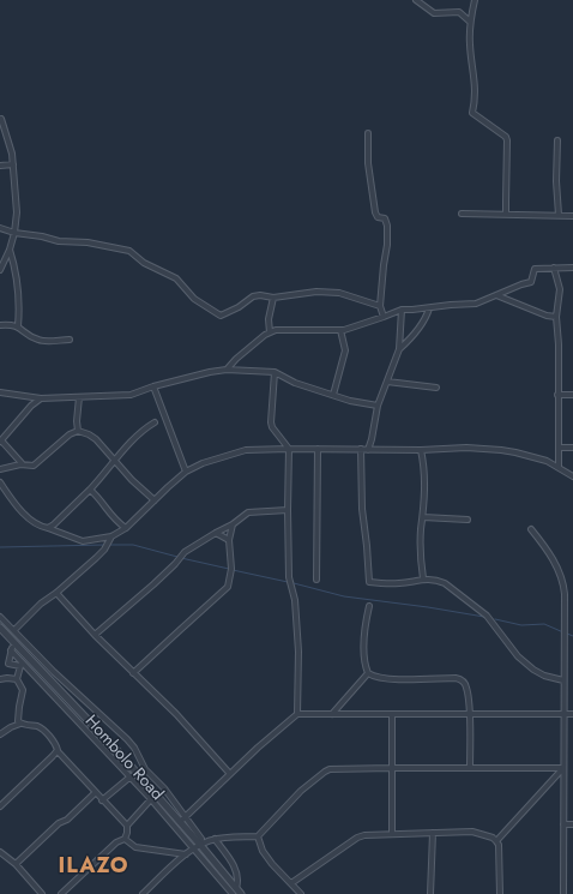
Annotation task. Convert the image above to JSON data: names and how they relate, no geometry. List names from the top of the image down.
{
  "streets": {
    "street": ["Hombolo Road"]
  },
  "districts": ["ILAZO"]
}
